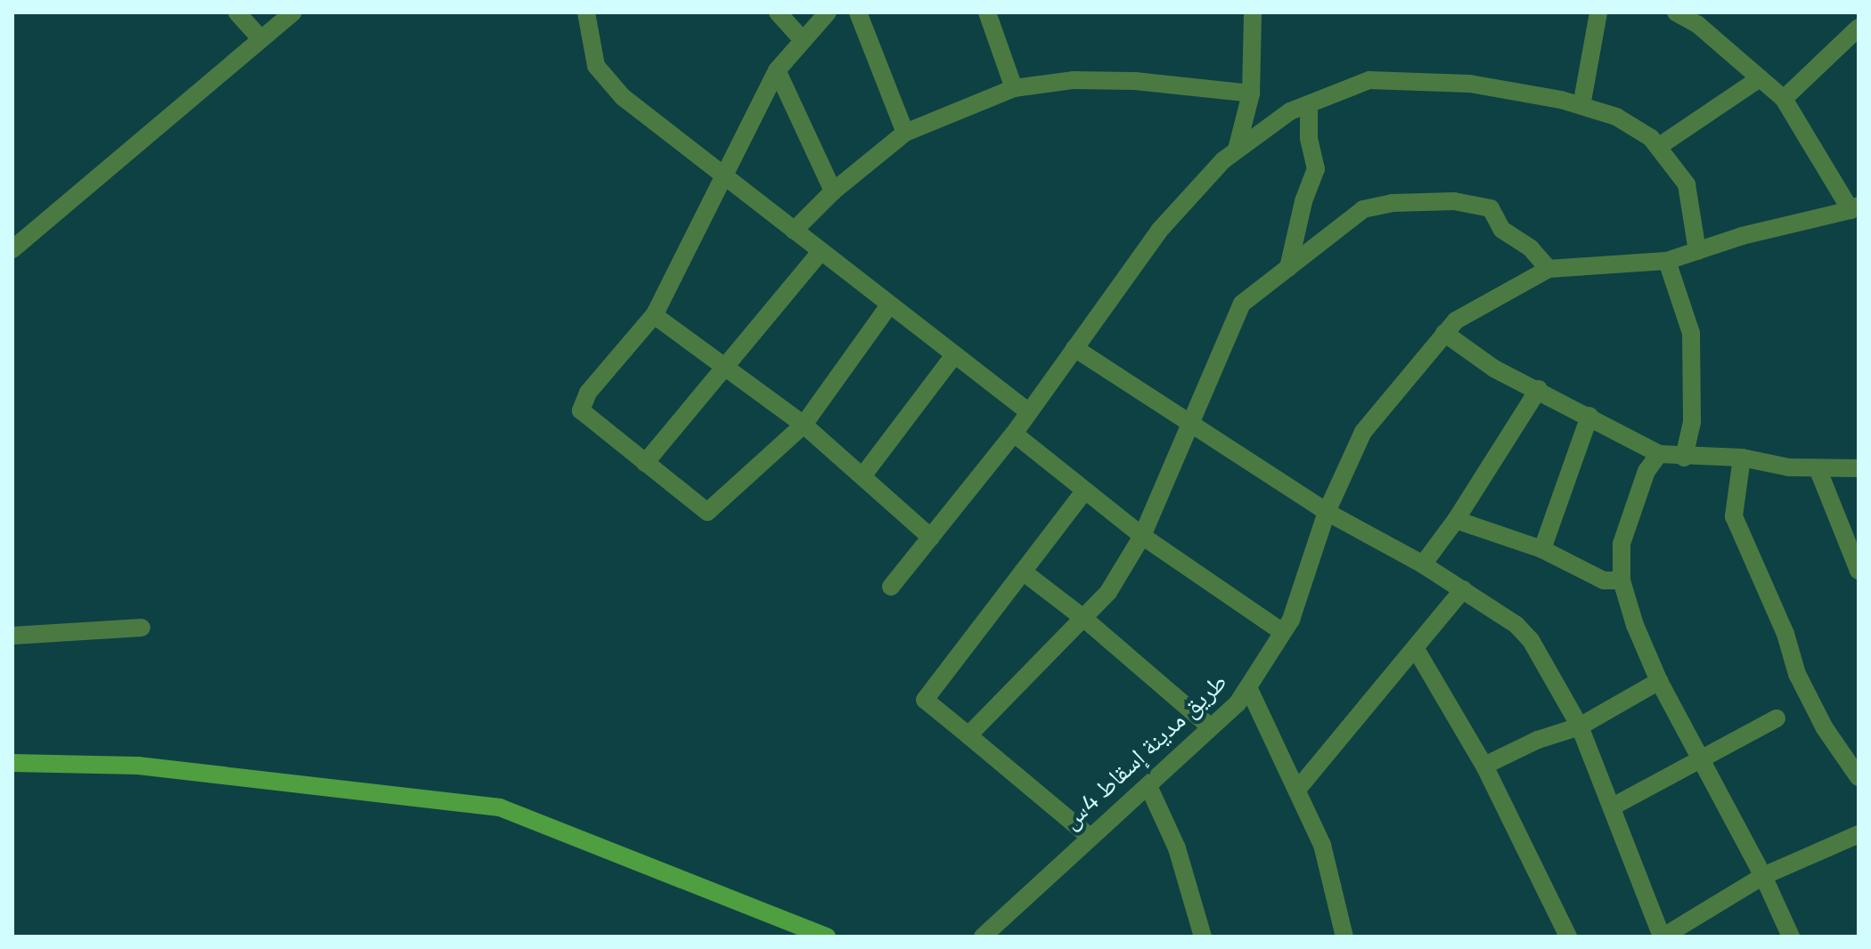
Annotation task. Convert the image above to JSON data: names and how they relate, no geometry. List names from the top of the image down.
{
  "streets": {
    "street": ["طريق مدينة إسقاط 4س"]
  }
}
